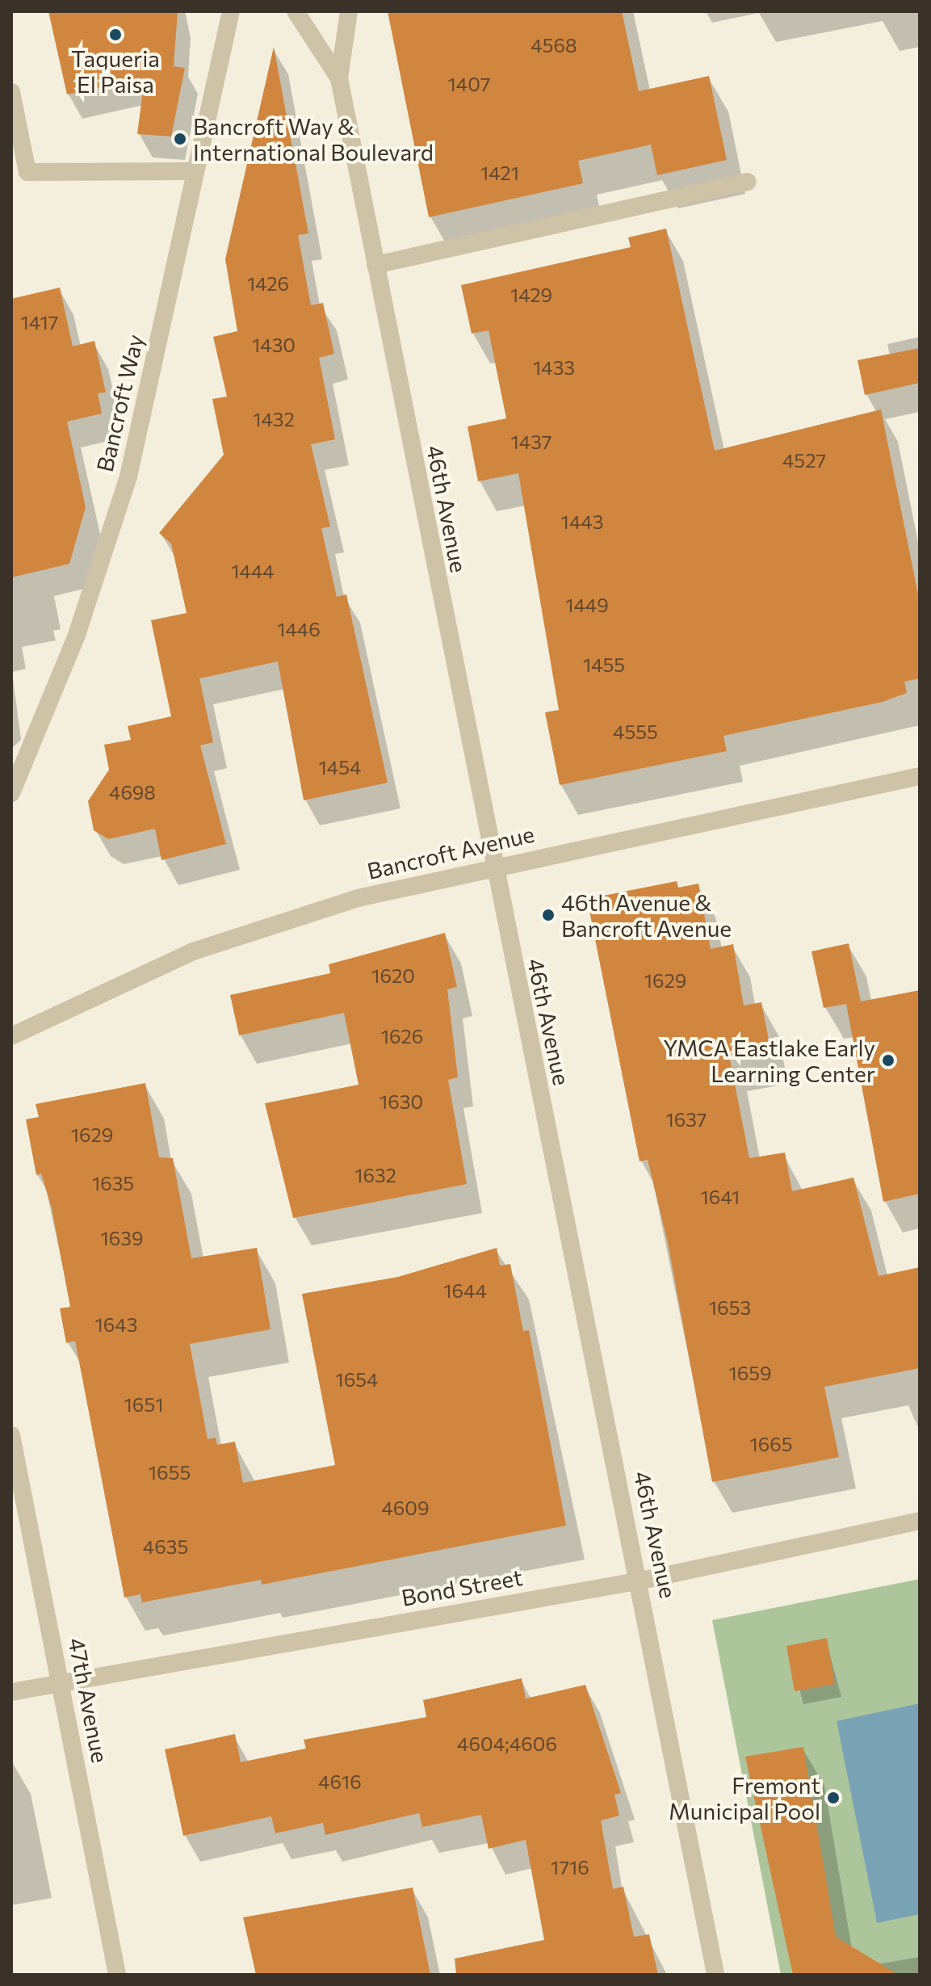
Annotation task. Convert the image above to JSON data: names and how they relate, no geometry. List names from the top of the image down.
{
  "streets": {
    "street": [
      "Bancroft Way",
      "46th Avenue",
      "Bancroft Avenue",
      "Bond Street",
      "47th Avenue"
    ]
  },
  "crossings": [
    ["46th Avenue", "Bancroft Avenue"],
    ["46th Avenue", "Bond Street"],
    ["Bond Street", "47th Avenue"]
  ],
  "places": [
    "Taqueria El Paisa",
    "Bancroft Way & International Boulevard",
    "46th Avenue & Bancroft Avenue",
    "YMCA Eastlake Early Learning Center",
    "Fremont Municipal Pool"
  ],
  "house_numbers": [
    "4568",
    "1407",
    "1421",
    "1426",
    "1429",
    "1417",
    "1430",
    "1433",
    "1432",
    "1437",
    "4527",
    "1443",
    "1444",
    "1449",
    "1446",
    "1455",
    "4555",
    "1454",
    "4698",
    "1620",
    "1629",
    "1626",
    "1630",
    "1637",
    "1629",
    "1632",
    "1635",
    "1641",
    "1639",
    "1644",
    "1653",
    "1643",
    "1659",
    "1654",
    "1651",
    "1665",
    "1655",
    "4609",
    "4635",
    "4604;4606",
    "4616",
    "1716"
  ]
}
